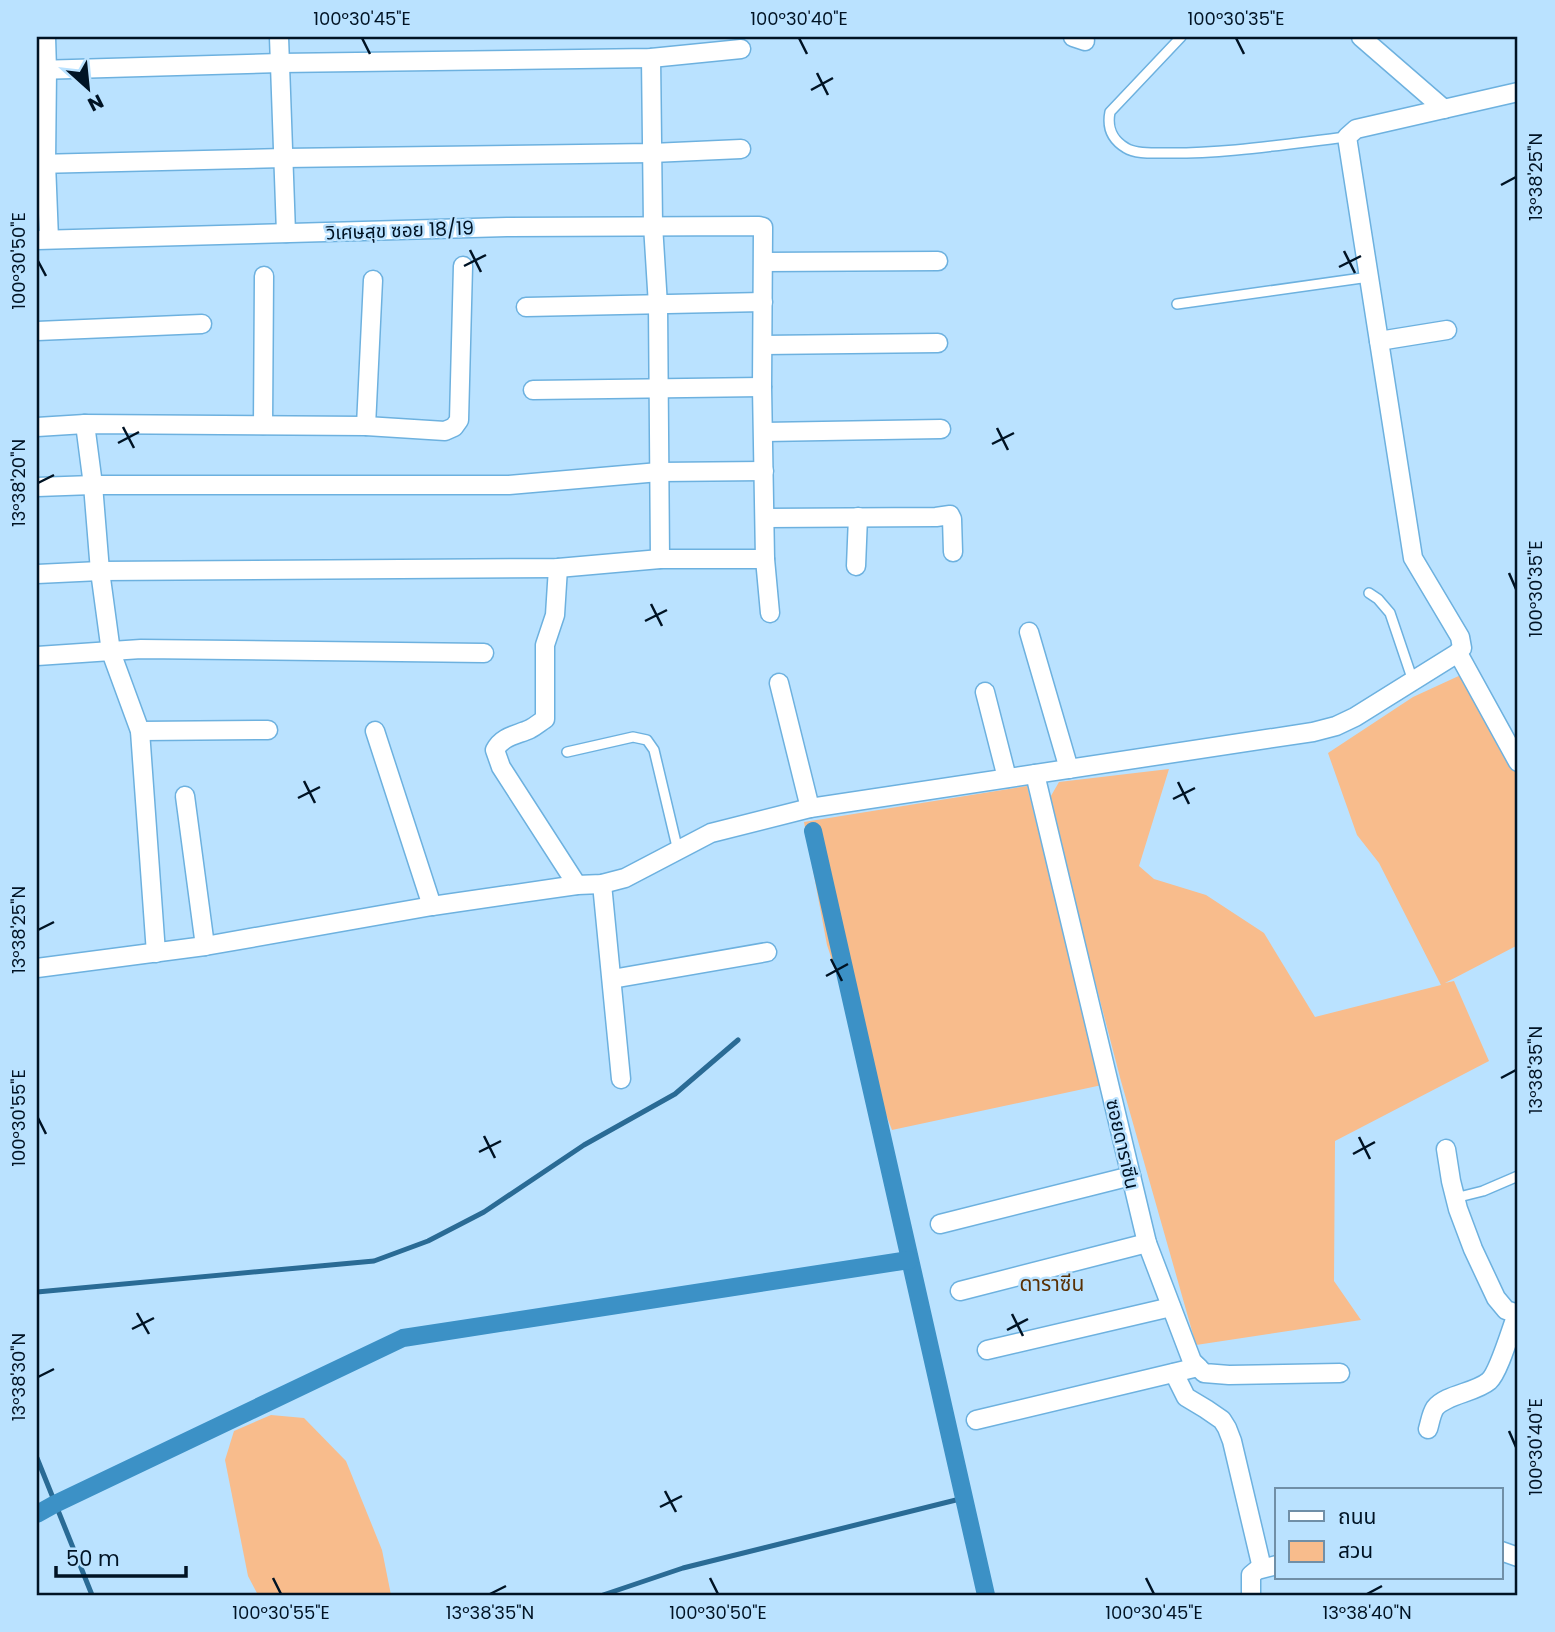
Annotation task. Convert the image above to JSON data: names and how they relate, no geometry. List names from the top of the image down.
{
  "streets": {
    "street": ["วิเศษสุข ซอย 18/19", "ซอยดาราซีน"]
  },
  "districts": ["ดาราซีน"],
  "legend": ["ถนน", "สวน"],
  "scale_bar": "50 m",
  "north": "bottom right",
  "coordinates": [
    "100°30'45\"E",
    "100°30'40\"E",
    "100°30'35\"E",
    "13°38'25\"N",
    "100°30'50\"E",
    "13°38'20\"N",
    "13°38'35\"N",
    "100°30'55\"E",
    "13°38'30\"N",
    "13°38'40\"N"
  ]
}
